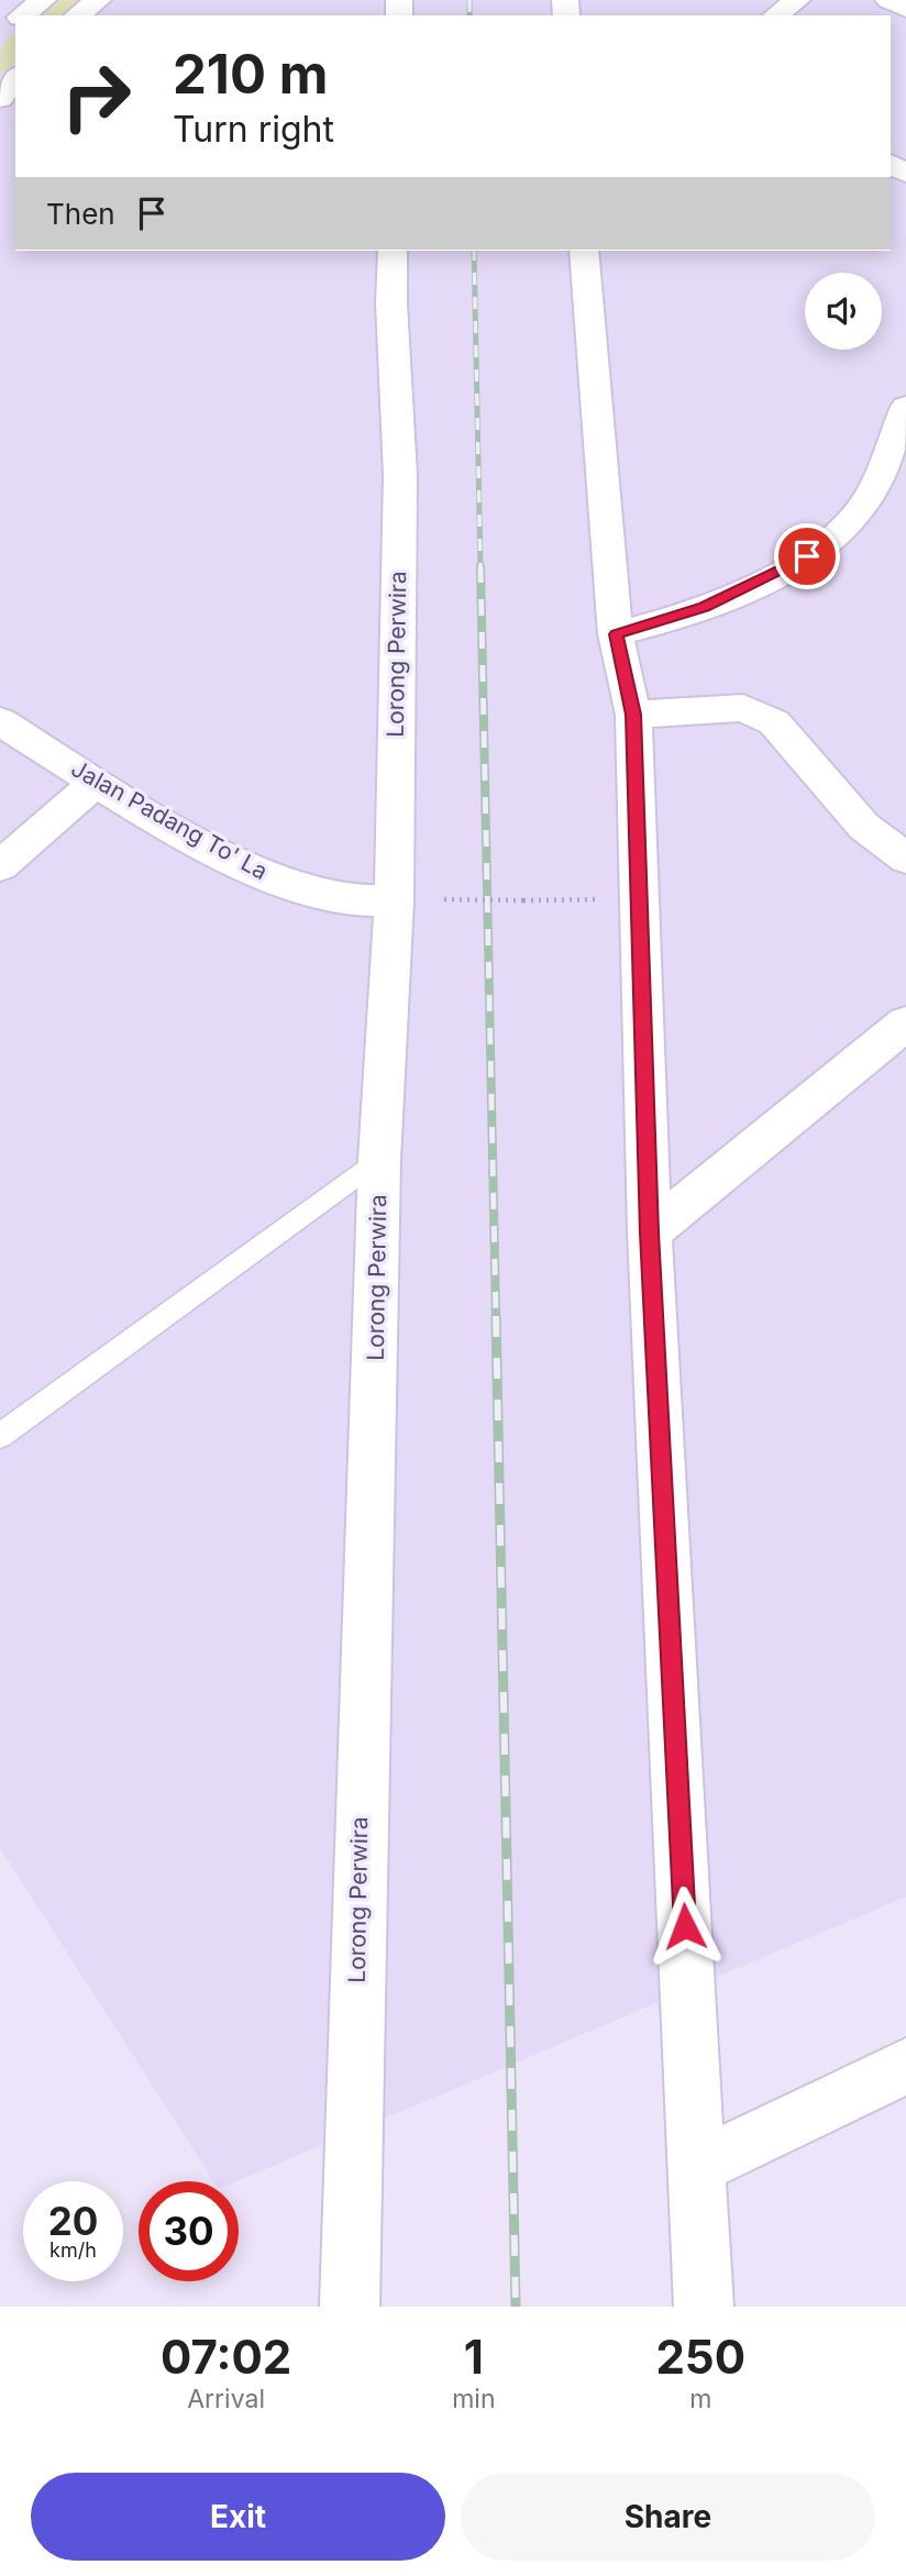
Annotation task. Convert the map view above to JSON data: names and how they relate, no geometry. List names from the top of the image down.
{
  "streets": {
    "street": ["Lorong Perwira", "Jalan Padang To' La"]
  },
  "crossings": [
    ["Lorong Perwira", "Jalan Padang To' La"]
  ],
  "page": {
    "turn": ["210 m", "Turn right"],
    "then": "Then",
    "speed": "20 km/h",
    "limit": "30",
    "eta": [
      "07:02",
      "Arrival",
      "1",
      "min",
      "250",
      "m"
    ],
    "buttons": ["Exit", "Share"]
  }
}
